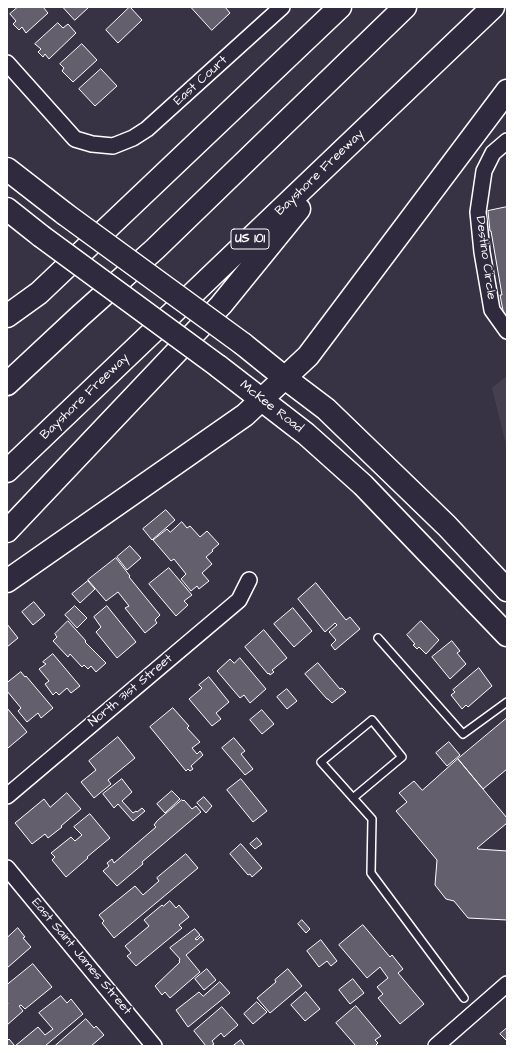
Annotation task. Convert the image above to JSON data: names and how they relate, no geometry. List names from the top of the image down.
{
  "streets": {
    "main road": ["Bayshore Freeway", "US 101", "McKee Road"],
    "street": [
      "East Court",
      "Destino Circle",
      "North 31st Street",
      "East Saint James Street"
    ]
  }
}
